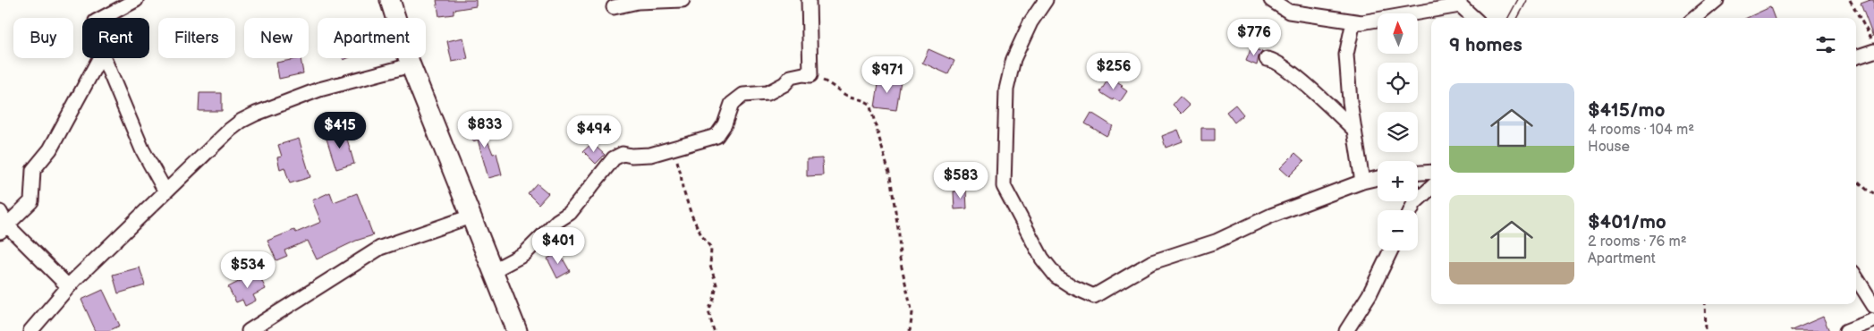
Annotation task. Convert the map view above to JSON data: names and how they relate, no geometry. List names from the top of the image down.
{
  "north": "top",
  "page": {
    "map_buttons": ["+", "−"],
    "chip": [
      "Buy",
      "Rent",
      "Filters",
      "New",
      "Apartment"
    ],
    "heading": "9 homes",
    "price": [
      "$776",
      "$256",
      "$971",
      "$833",
      "$415",
      "$494",
      "$583",
      "$401",
      "$534"
    ],
    "list": [
      {
        "name": "$415/mo",
        "note": "4 rooms · 104 m² · House"
      },
      {
        "name": "$401/mo",
        "note": "2 rooms · 76 m² · Apartment"
      }
    ]
  }
}
